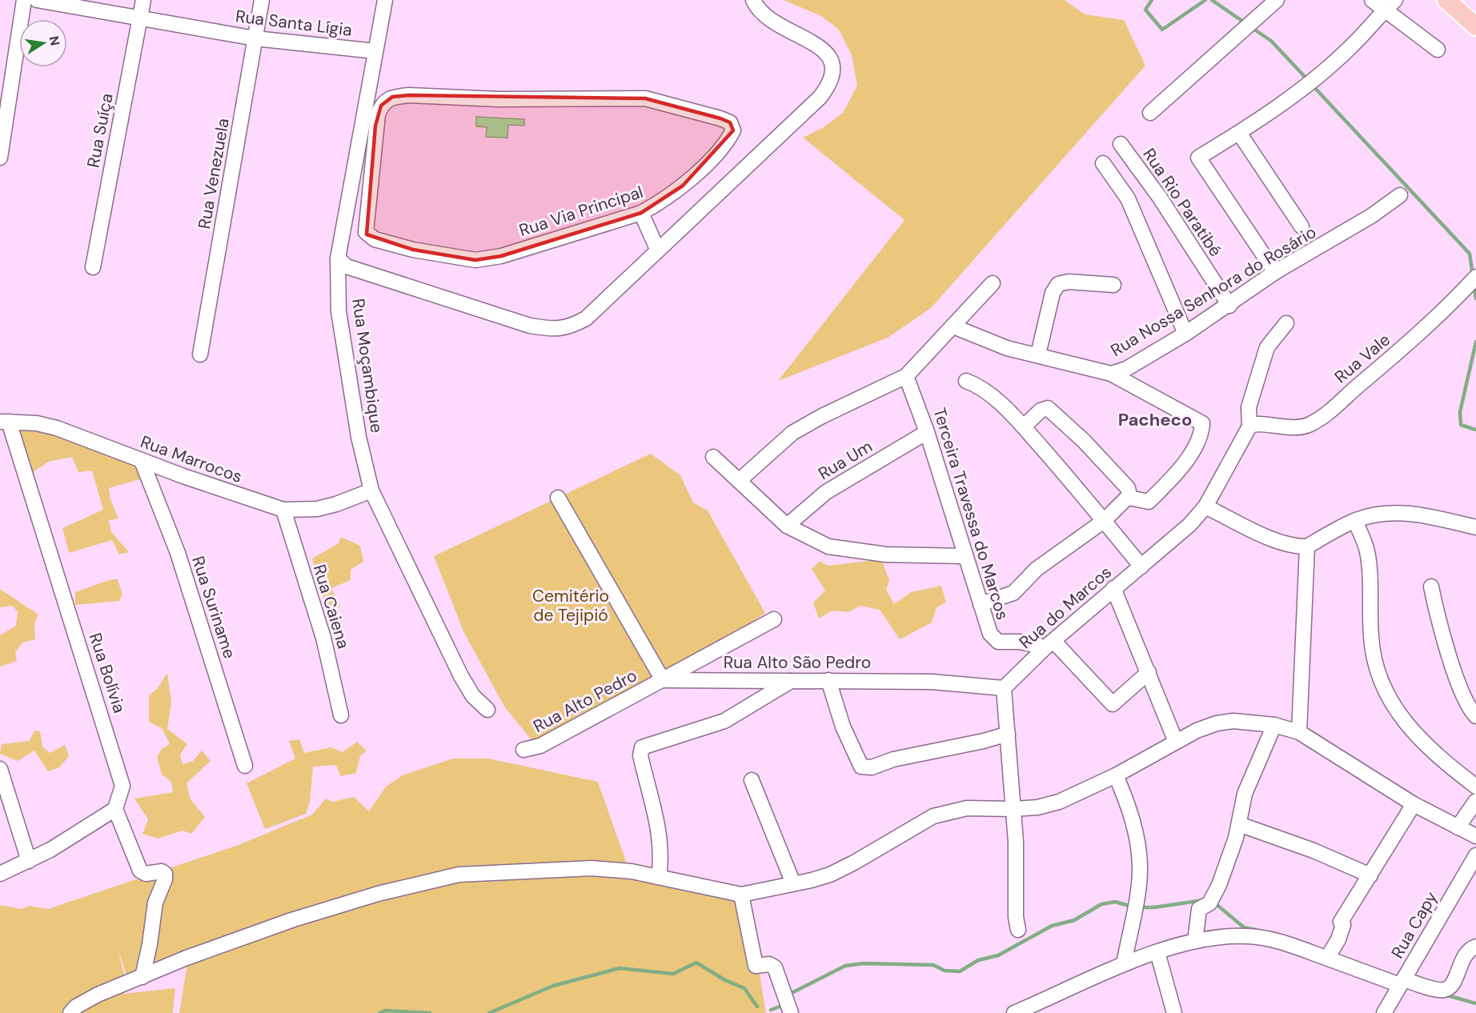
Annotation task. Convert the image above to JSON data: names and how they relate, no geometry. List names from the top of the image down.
{
  "streets": {
    "street": [
      "Rua Santa Lígia",
      "Rua Suíça",
      "Rua Venezuela",
      "Rua Rio Paratibé",
      "Rua Via Principal",
      "Rua Nossa Senhora do Rosário",
      "Rua Vale",
      "Rua Moçambique",
      "Rua Marrocos",
      "Rua Um",
      "Terceira Travessa do Marcos",
      "Rua Caiena",
      "Rua Suriname",
      "Rua do Marcos",
      "Rua Alto São Pedro",
      "Rua Bolívia",
      "Rua Alto Pedro",
      "Rua Capy"
    ]
  },
  "crossings": [
    ["Rua Santa Lígia", "Rua Suíça"],
    ["Rua Santa Lígia", "Rua Venezuela"],
    ["Rua Santa Lígia", "Rua Moçambique"],
    ["Rua Rio Paratibé", "Rua Nossa Senhora do Rosário"],
    ["Rua Moçambique", "Rua Marrocos"],
    ["Rua Marrocos", "Rua Caiena"],
    ["Rua Marrocos", "Rua Suriname"],
    ["Rua Marrocos", "Rua Bolívia"],
    ["Rua Um", "Terceira Travessa do Marcos"],
    ["Terceira Travessa do Marcos", "Rua do Marcos"],
    ["Rua do Marcos", "Rua Alto São Pedro"],
    ["Rua Alto São Pedro", "Rua Alto Pedro"]
  ],
  "districts": ["Pacheco"],
  "parks": ["Cemitério de Tejipió"],
  "north": "right"
}
